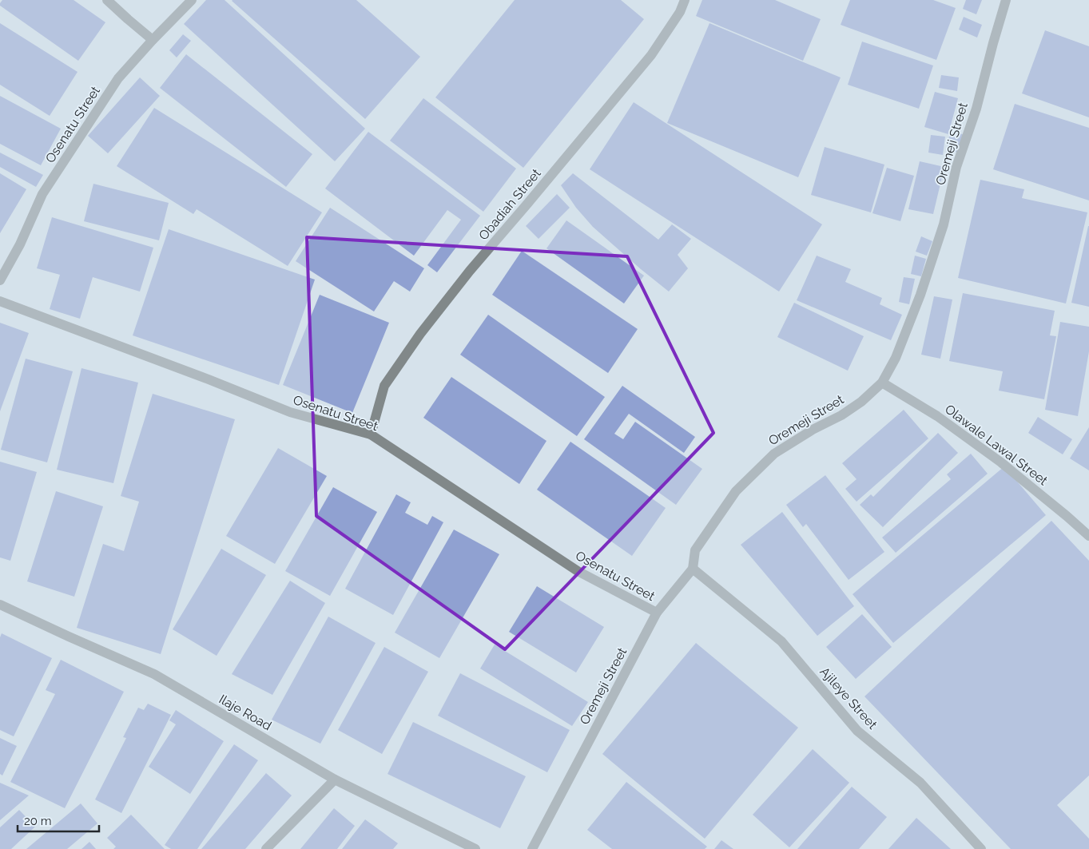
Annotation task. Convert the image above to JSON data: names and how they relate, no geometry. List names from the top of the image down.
{
  "streets": {
    "street": [
      "Osenatu Street",
      "Oremeji Street",
      "Obadiah Street",
      "Olawale Lawal Street",
      "Ajileye Street",
      "Ilaje Road"
    ]
  },
  "crossings": [
    ["Osenatu Street", "Oremeji Street"],
    ["Osenatu Street", "Obadiah Street"],
    ["Oremeji Street", "Olawale Lawal Street"],
    ["Oremeji Street", "Ajileye Street"]
  ],
  "scale_bar": "20 m"
}
